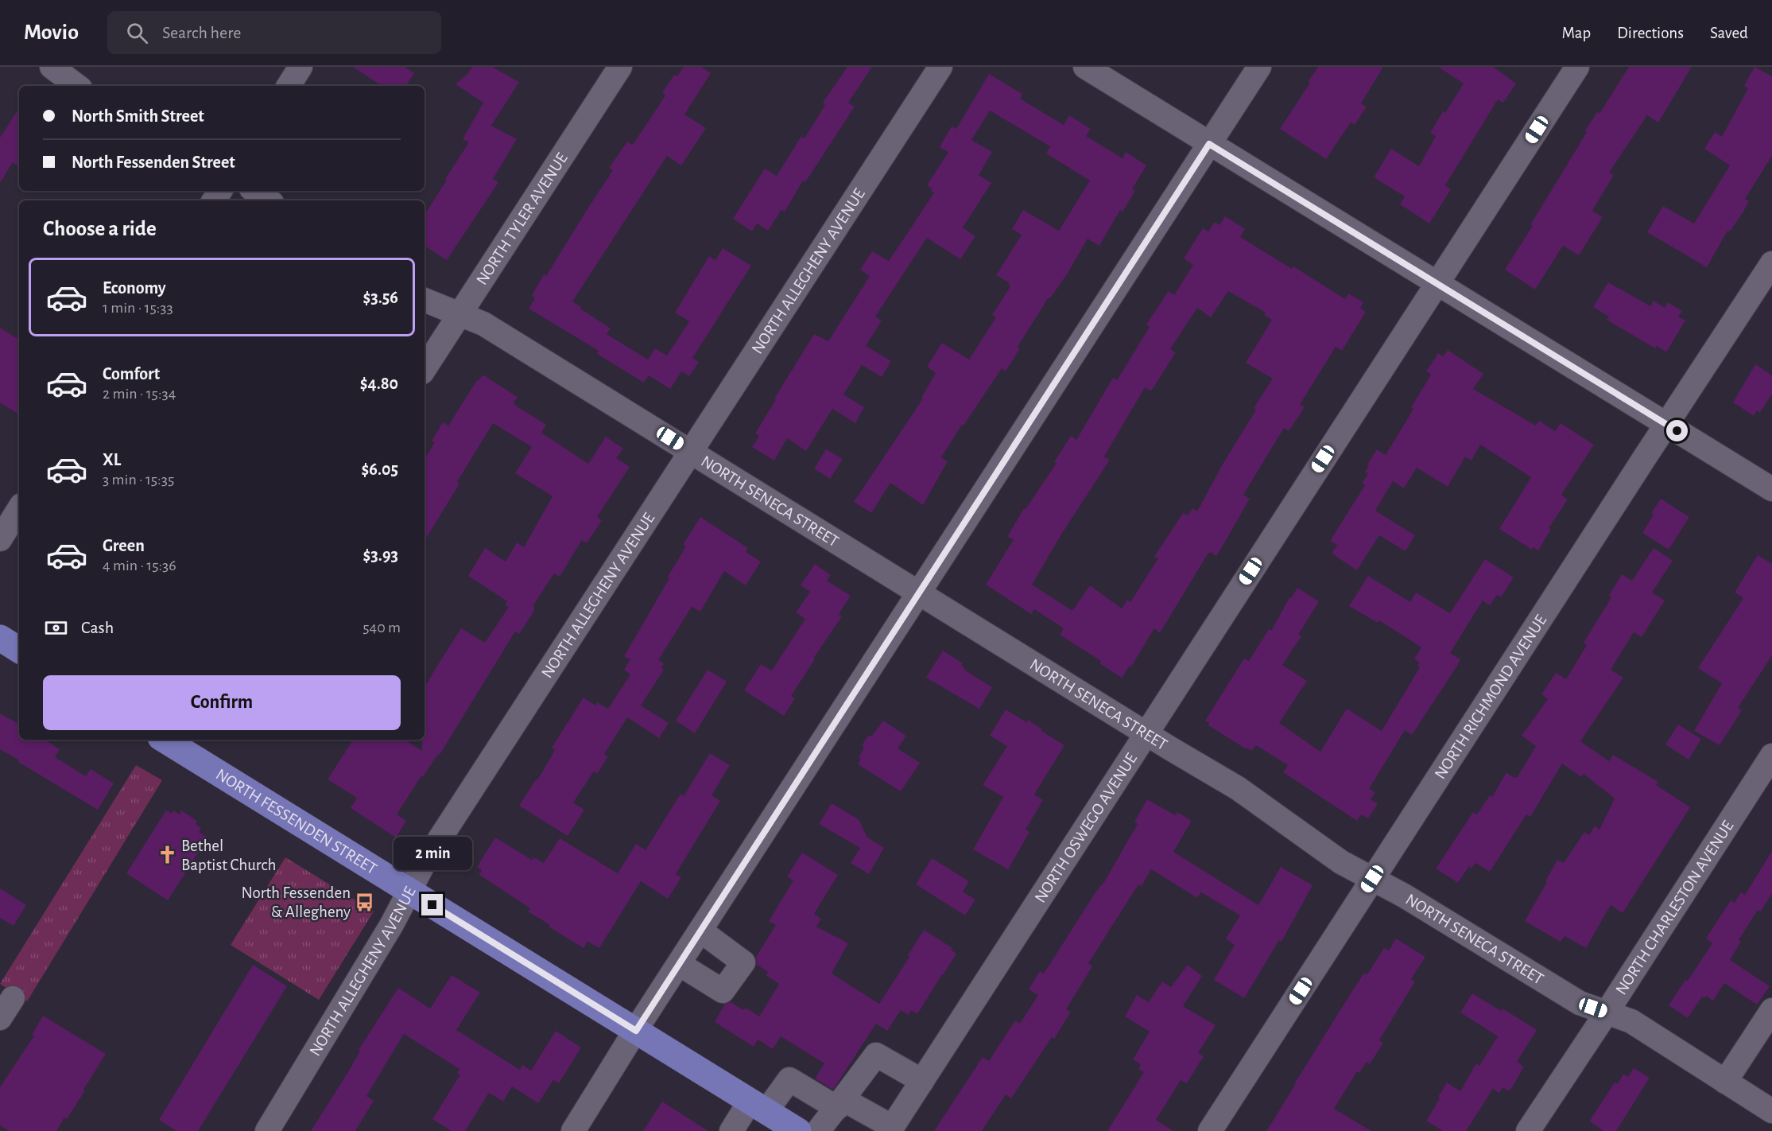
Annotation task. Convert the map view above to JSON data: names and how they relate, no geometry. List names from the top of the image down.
{
  "streets": {
    "main road": ["NORTH FESSENDEN STREET"],
    "street": [
      "NORTH TYLER AVENUE",
      "NORTH ALLEGHENY AVENUE",
      "NORTH SENECA STREET",
      "NORTH RICHMOND AVENUE",
      "NORTH OSWEGO AVENUE",
      "NORTH CHARLESTON AVENUE"
    ]
  },
  "crossings": [
    ["NORTH TYLER AVENUE", "NORTH SENECA STREET"],
    ["NORTH ALLEGHENY AVENUE", "NORTH SENECA STREET"],
    ["NORTH ALLEGHENY AVENUE", "NORTH FESSENDEN STREET"],
    ["NORTH SENECA STREET", "NORTH RICHMOND AVENUE"],
    ["NORTH SENECA STREET", "NORTH OSWEGO AVENUE"],
    ["NORTH SENECA STREET", "NORTH CHARLESTON AVENUE"]
  ],
  "places": {
    "church": ["Bethel Baptist Church"],
    "bus stop": ["North Fessenden & Allegheny"]
  },
  "page": {
    "header": "Movio",
    "search": "Search here",
    "nav": ["Map", "Directions", "Saved"],
    "banner": ["North Smith Street", "North Fessenden Street"],
    "heading": "Choose a ride",
    "list": [
      {
        "name": "Economy",
        "note": "1 min · 15:33",
        "value": "$3.56"
      },
      {
        "name": "Comfort",
        "note": "2 min · 15:34",
        "value": "$4.80"
      },
      {
        "name": "XL",
        "note": "3 min · 15:35",
        "value": "$6.05"
      },
      {
        "name": "Green",
        "note": "4 min · 15:36",
        "value": "$3.93"
      }
    ],
    "pay": ["Cash", "540 m"],
    "buttons": "Confirm",
    "bubble": "2 min"
  }
}
